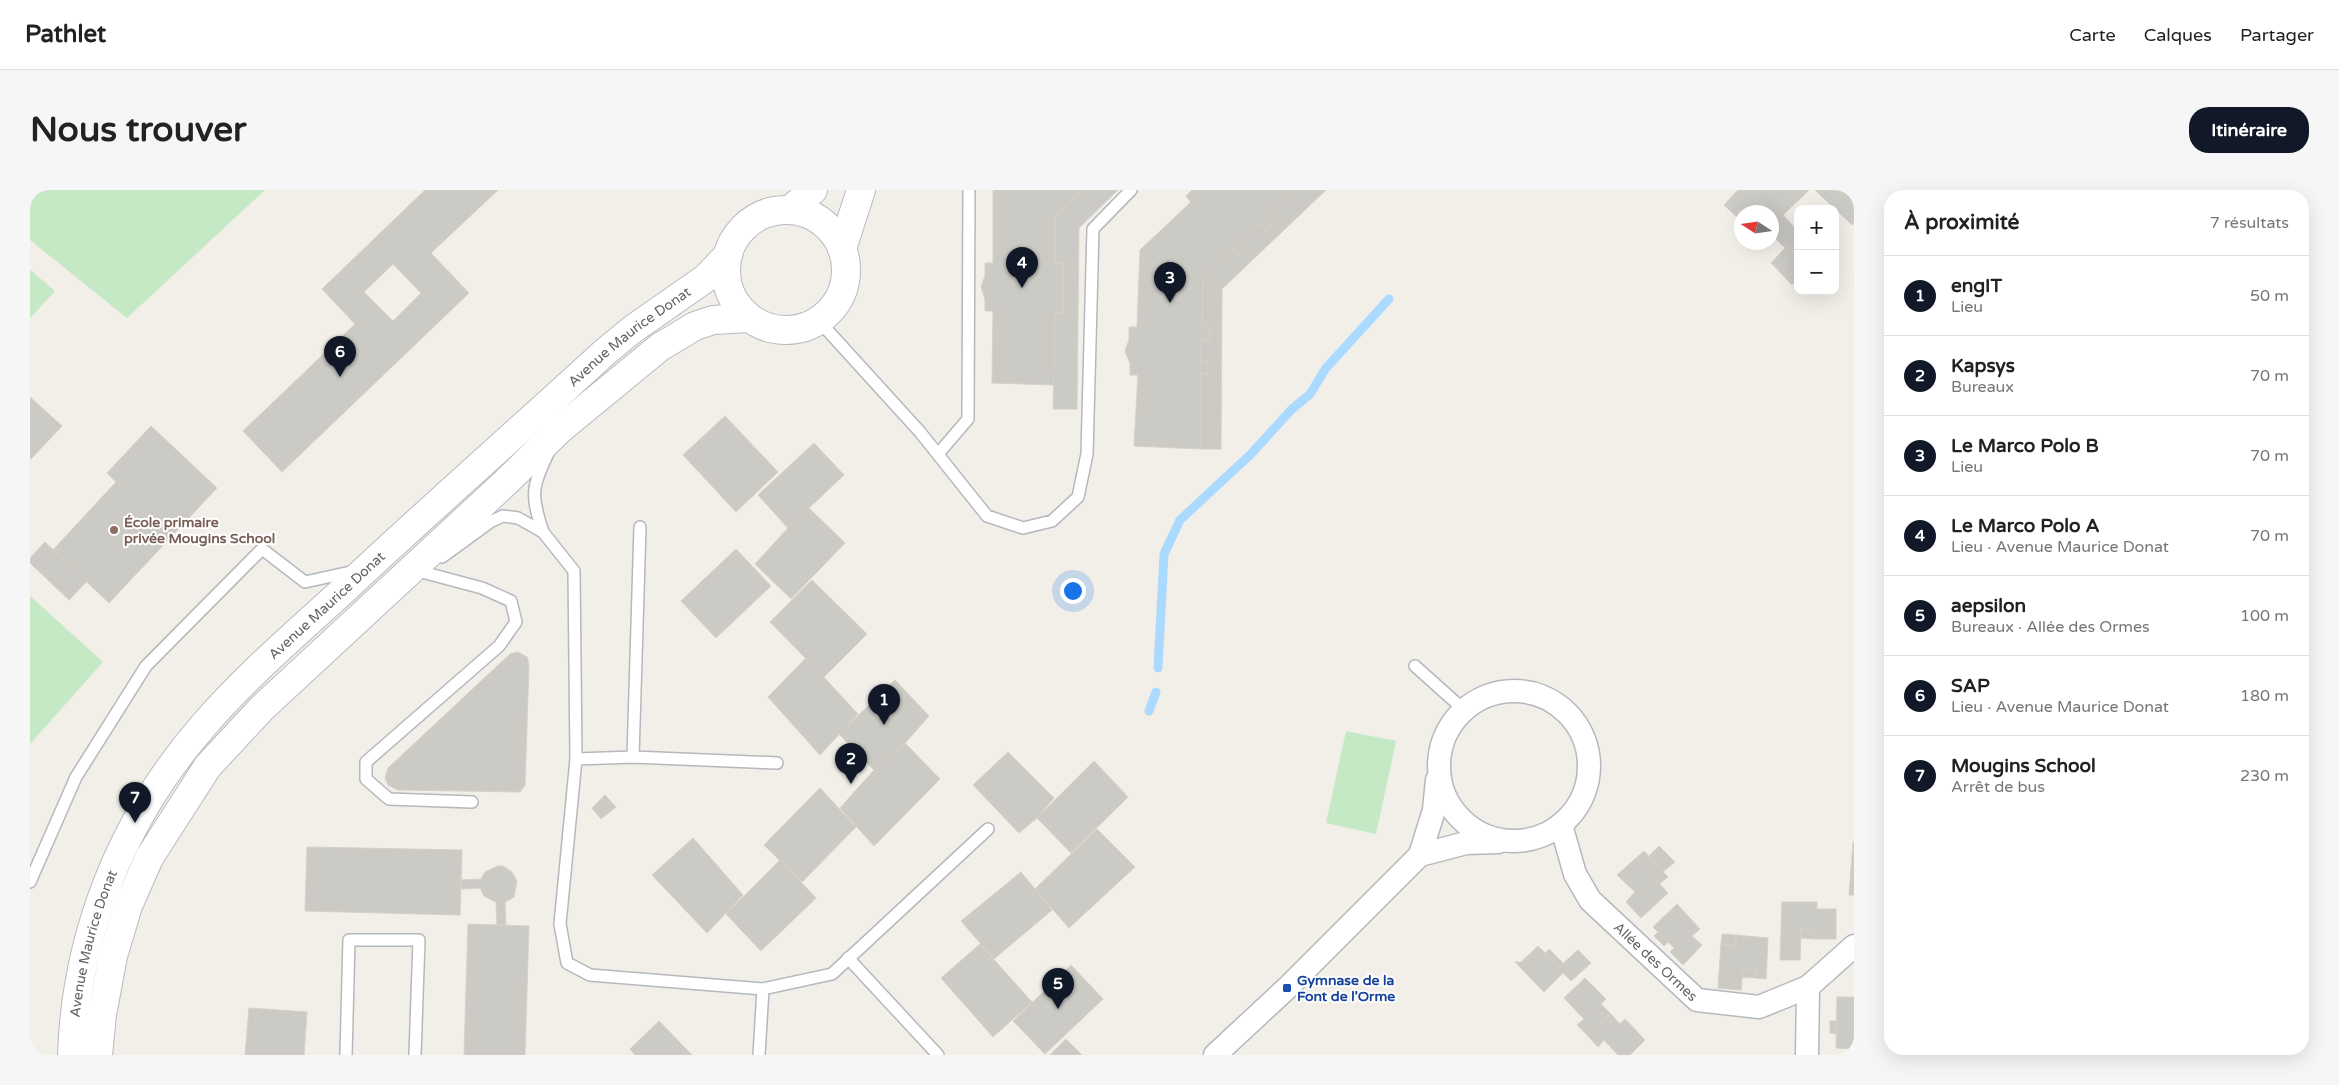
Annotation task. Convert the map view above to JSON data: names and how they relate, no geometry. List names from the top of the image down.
{
  "streets": {
    "main road": ["Avenue Maurice Donat"],
    "street": ["Allée des Ormes"]
  },
  "places": {
    "other": ["École primaire privée Mougins School"],
    "transit": ["Gymnase de la Font de l'Orme"]
  },
  "north": "left",
  "page": {
    "header": "Pathlet",
    "nav": ["Carte", "Calques", "Partager"],
    "buttons": "Itinéraire",
    "title": "Nous trouver",
    "heading": ["À proximité", "7 résultats"],
    "map_buttons": ["+", "−"],
    "pins": [
      "4",
      "3",
      "6",
      "1",
      "2",
      "7",
      "5"
    ],
    "list": [
      {
        "mark": "1",
        "name": "engIT",
        "note": "Lieu",
        "value": "50 m"
      },
      {
        "mark": "2",
        "name": "Kapsys",
        "note": "Bureaux",
        "value": "70 m"
      },
      {
        "mark": "3",
        "name": "Le Marco Polo B",
        "note": "Lieu",
        "value": "70 m"
      },
      {
        "mark": "4",
        "name": "Le Marco Polo A",
        "note": "Lieu · Avenue Maurice Donat",
        "value": "70 m"
      },
      {
        "mark": "5",
        "name": "aepsilon",
        "note": "Bureaux · Allée des Ormes",
        "value": "100 m"
      },
      {
        "mark": "6",
        "name": "SAP",
        "note": "Lieu · Avenue Maurice Donat",
        "value": "180 m"
      },
      {
        "mark": "7",
        "name": "Mougins School",
        "note": "Arrêt de bus",
        "value": "230 m"
      }
    ]
  }
}
